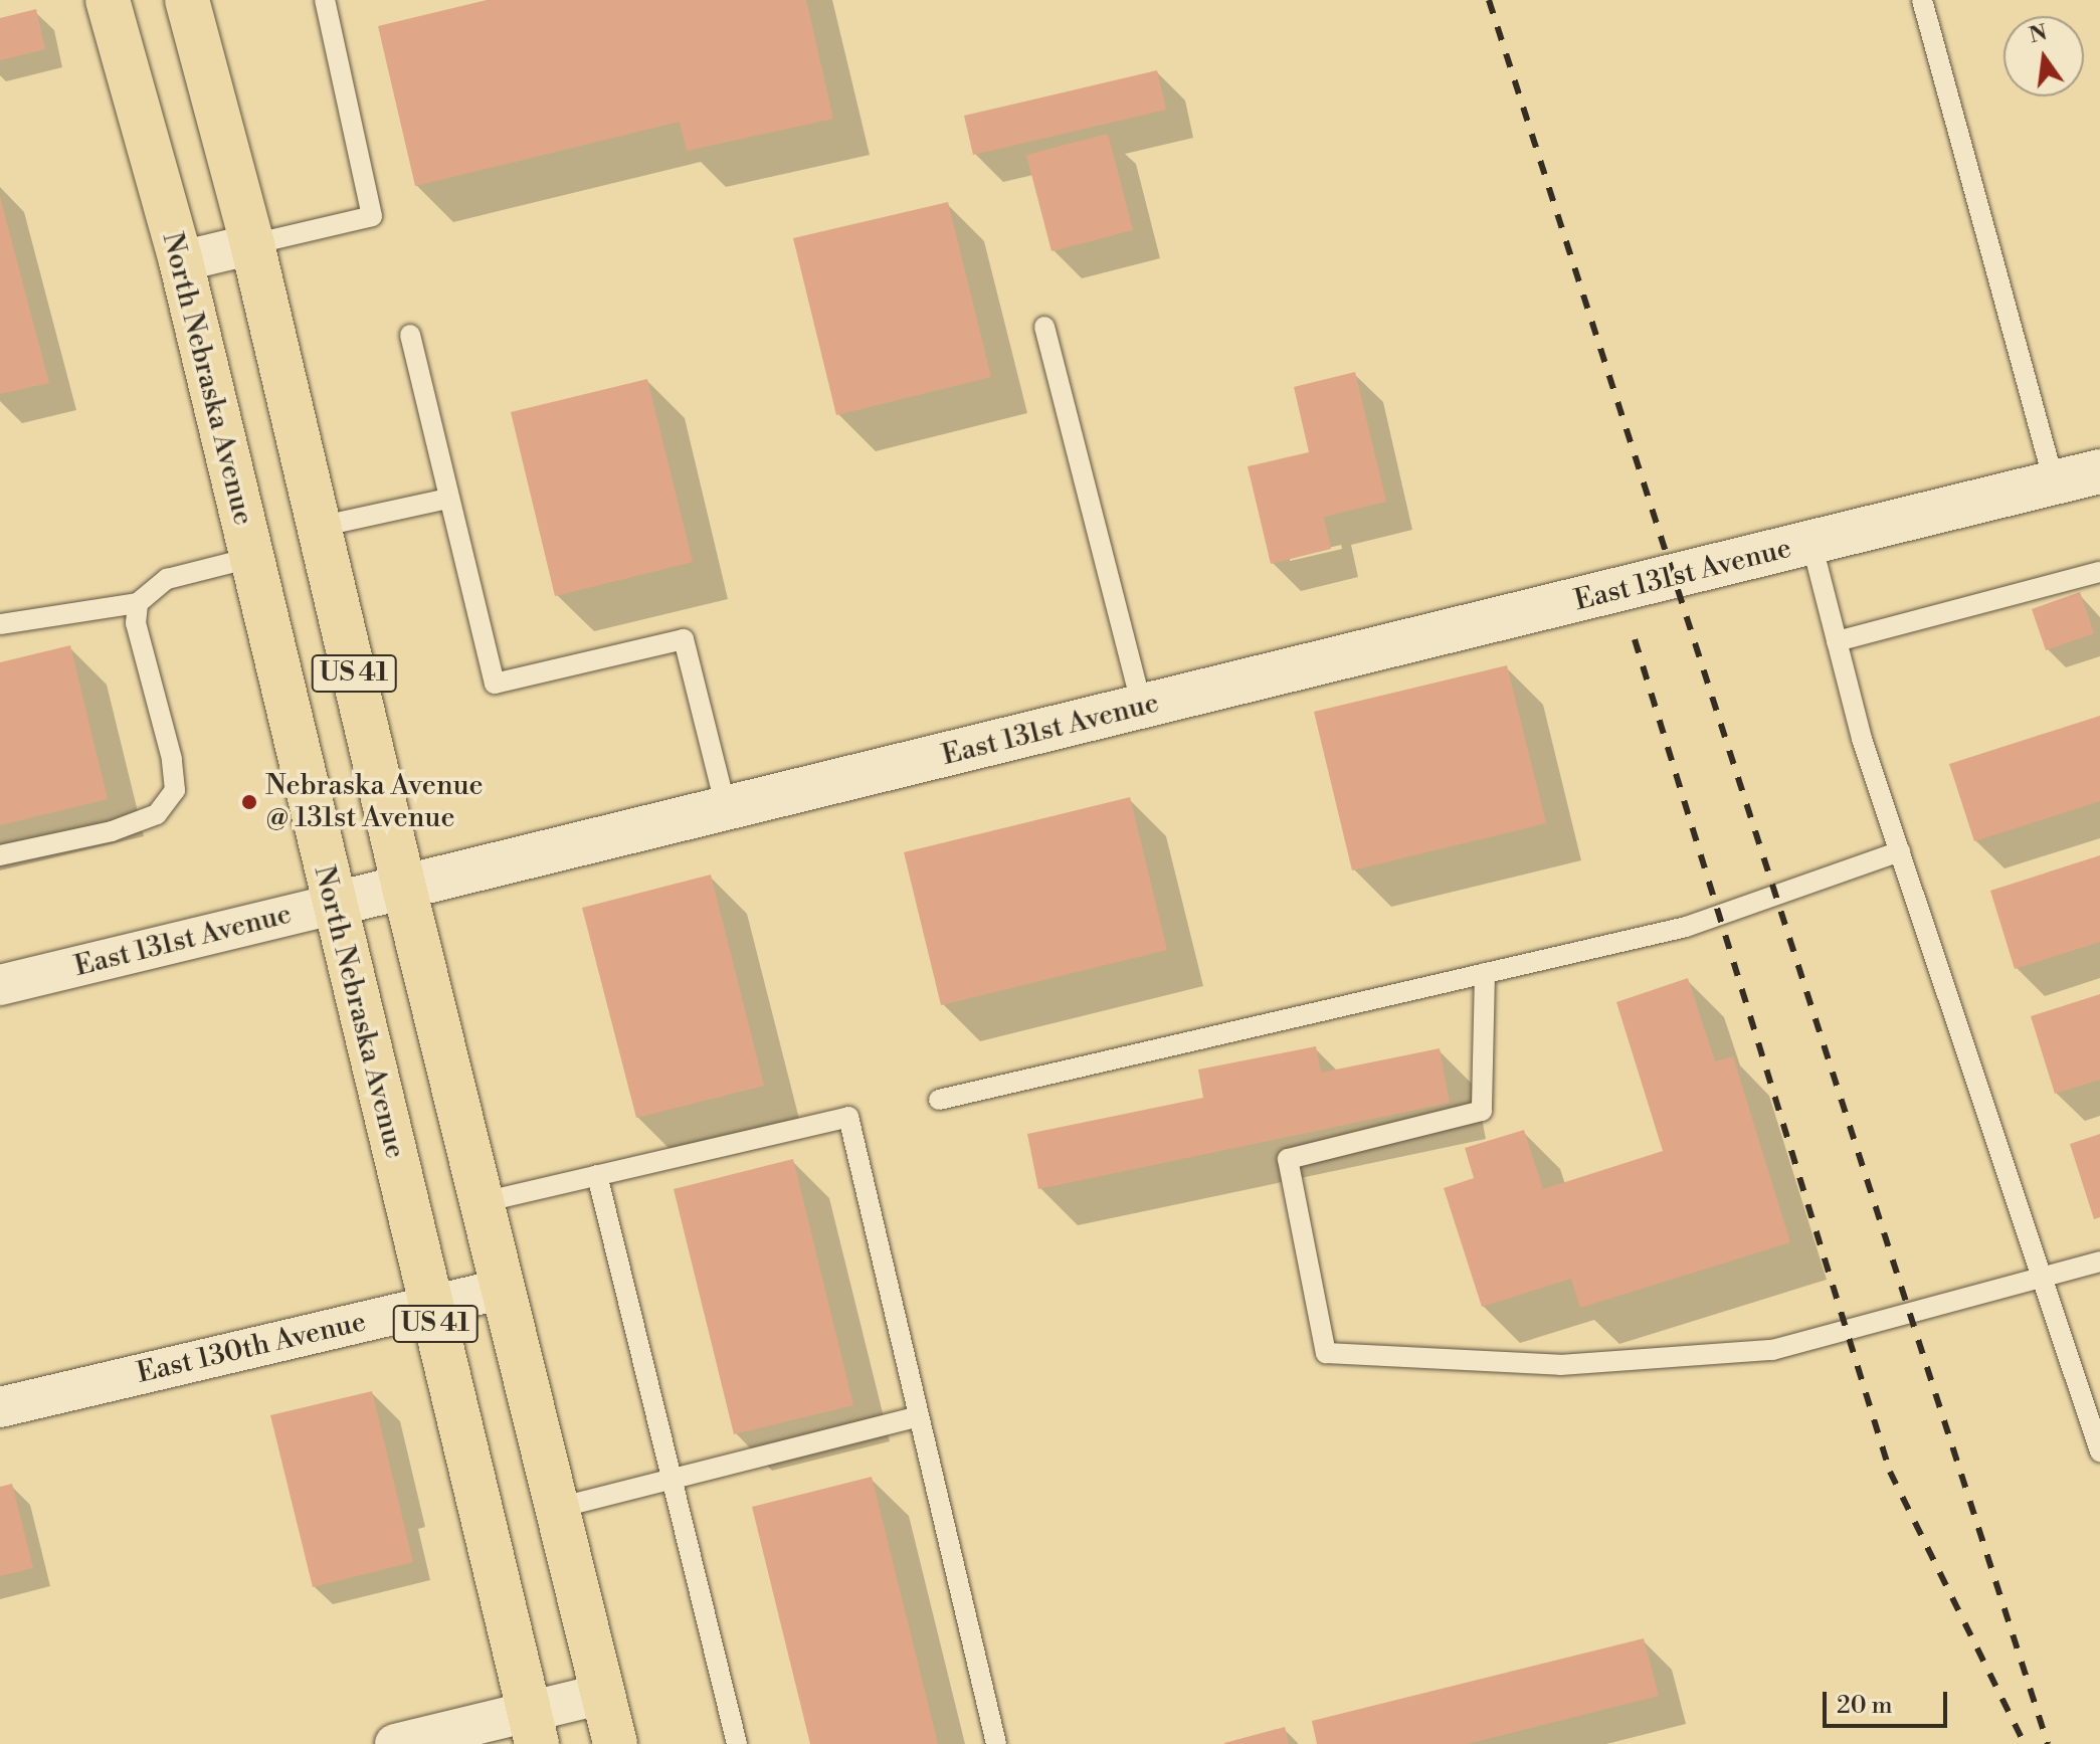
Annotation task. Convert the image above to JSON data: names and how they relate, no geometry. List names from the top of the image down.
{
  "streets": {
    "main road": ["North Nebraska Avenue", "US 41"],
    "street": ["East 131st Avenue", "East 130th Avenue"]
  },
  "crossings": [
    ["North Nebraska Avenue", "East 131st Avenue"],
    ["North Nebraska Avenue", "East 130th Avenue"],
    ["East 131st Avenue", "US 41"],
    ["US 41", "East 130th Avenue"]
  ],
  "places": ["Nebraska Avenue @ 131st Avenue"],
  "scale_bar": "20 m",
  "north": "top"
}
